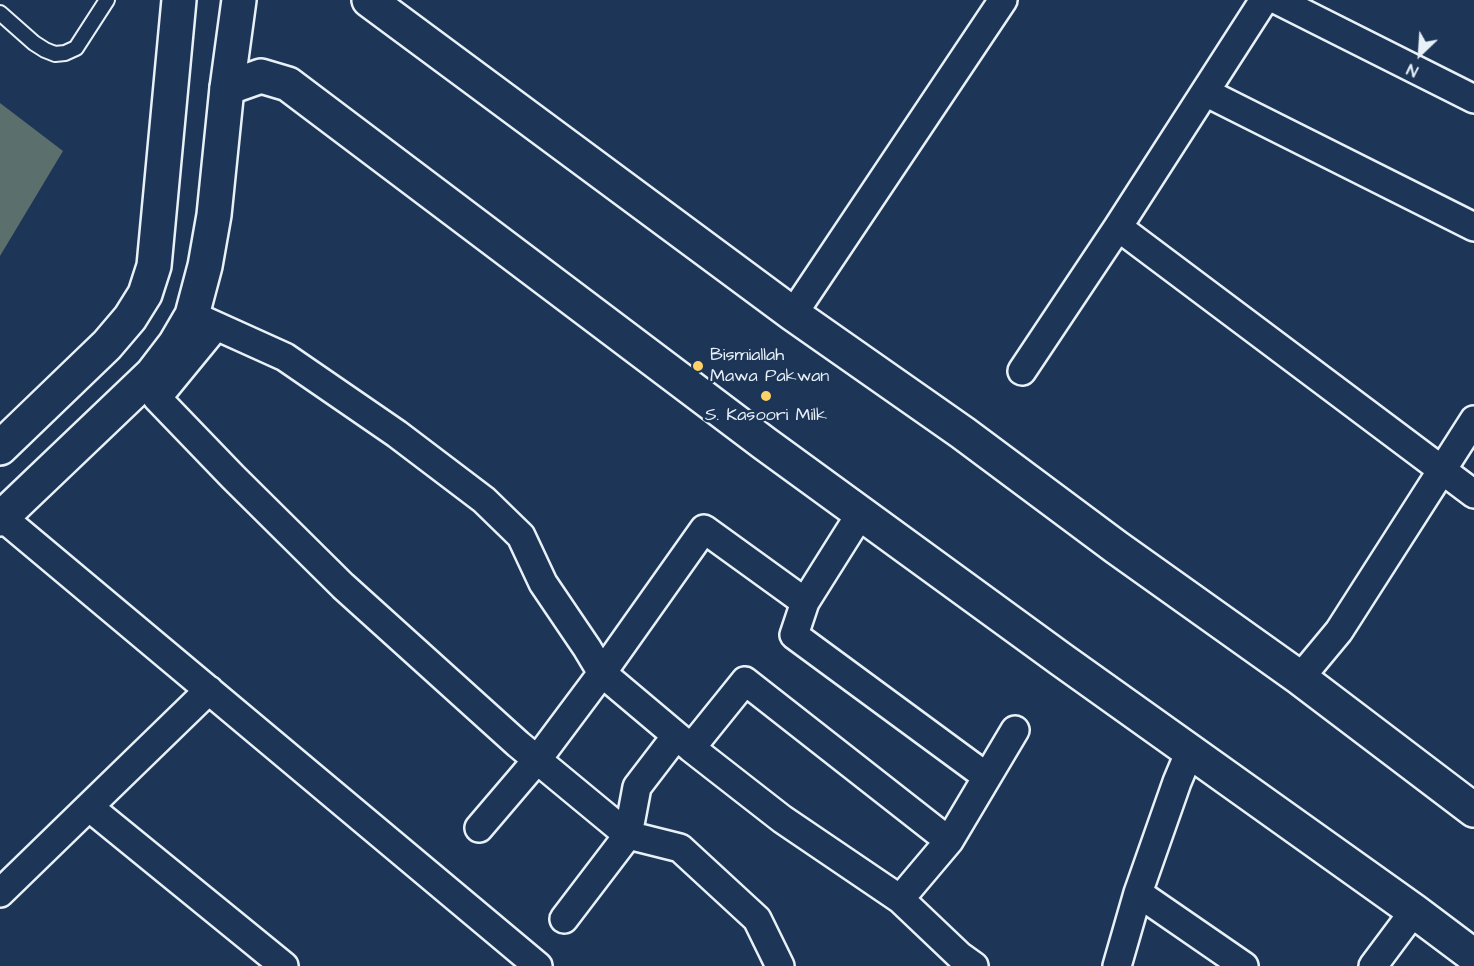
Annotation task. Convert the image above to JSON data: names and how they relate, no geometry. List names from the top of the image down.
{
  "places": ["Bismiallah Mawa Pakwan", "S. Kasoori Milk"],
  "north": "bottom left"
}
